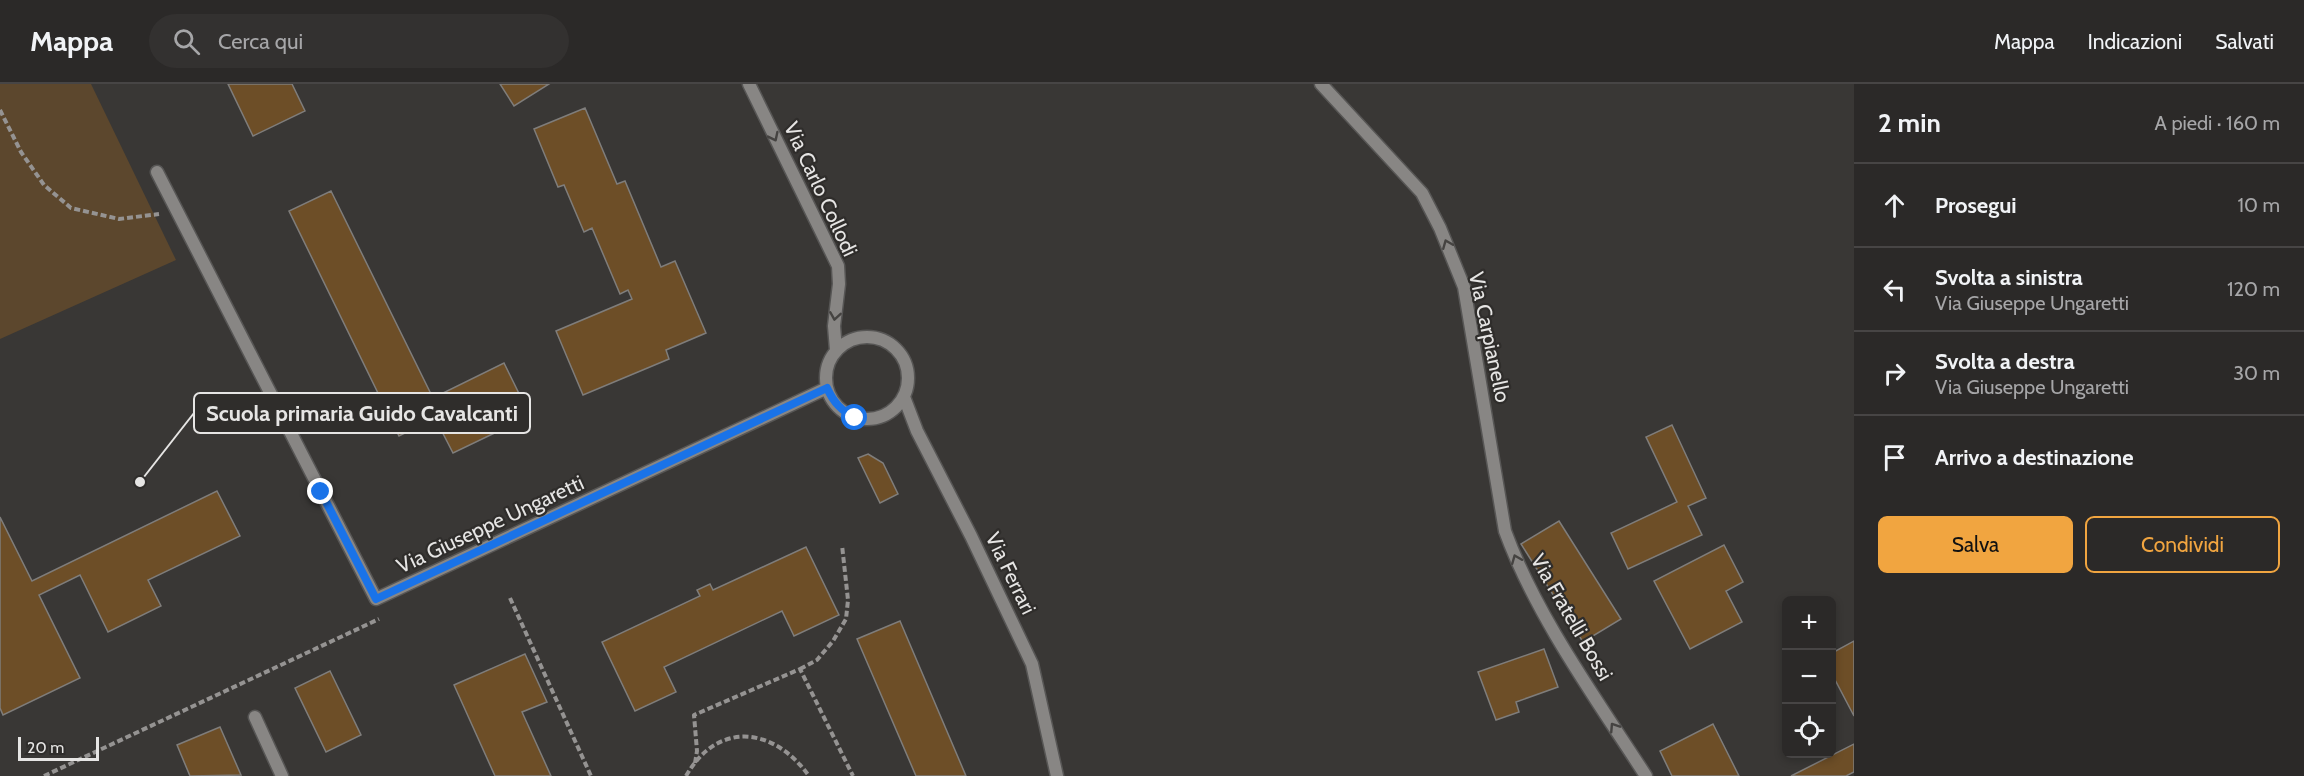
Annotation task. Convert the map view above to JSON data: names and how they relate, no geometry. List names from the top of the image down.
{
  "streets": {
    "street": [
      "Via Carlo Collodi",
      "Via Carpianello",
      "Via Giuseppe Ungaretti",
      "Via Ferrari",
      "Via Fratelli Bossi"
    ]
  },
  "crossings": [
    ["Via Carlo Collodi", "Via Giuseppe Ungaretti"],
    ["Via Carlo Collodi", "Via Ferrari"],
    ["Via Carpianello", "Via Fratelli Bossi"],
    ["Via Giuseppe Ungaretti", "Via Ferrari"]
  ],
  "one_way": ["Via Carlo Collodi", "Via Carpianello", "Via Fratelli Bossi"],
  "places": ["Scuola primaria Guido Cavalcanti"],
  "scale_bar": "20 m",
  "page": {
    "header": "Mappa",
    "search": "Cerca qui",
    "nav": ["Mappa", "Indicazioni", "Salvati"],
    "heading": ["2 min", "A piedi · 160 m"],
    "list": [
      ["Prosegui", "10 m"],
      ["Svolta a sinistra", "Via Giuseppe Ungaretti", "120 m"],
      ["Svolta a destra", "Via Giuseppe Ungaretti", "30 m"],
      "Arrivo a destinazione"
    ],
    "buttons": ["Salva", "Condividi"],
    "map_buttons": ["+", "−"],
    "scale": "20 m"
  }
}
